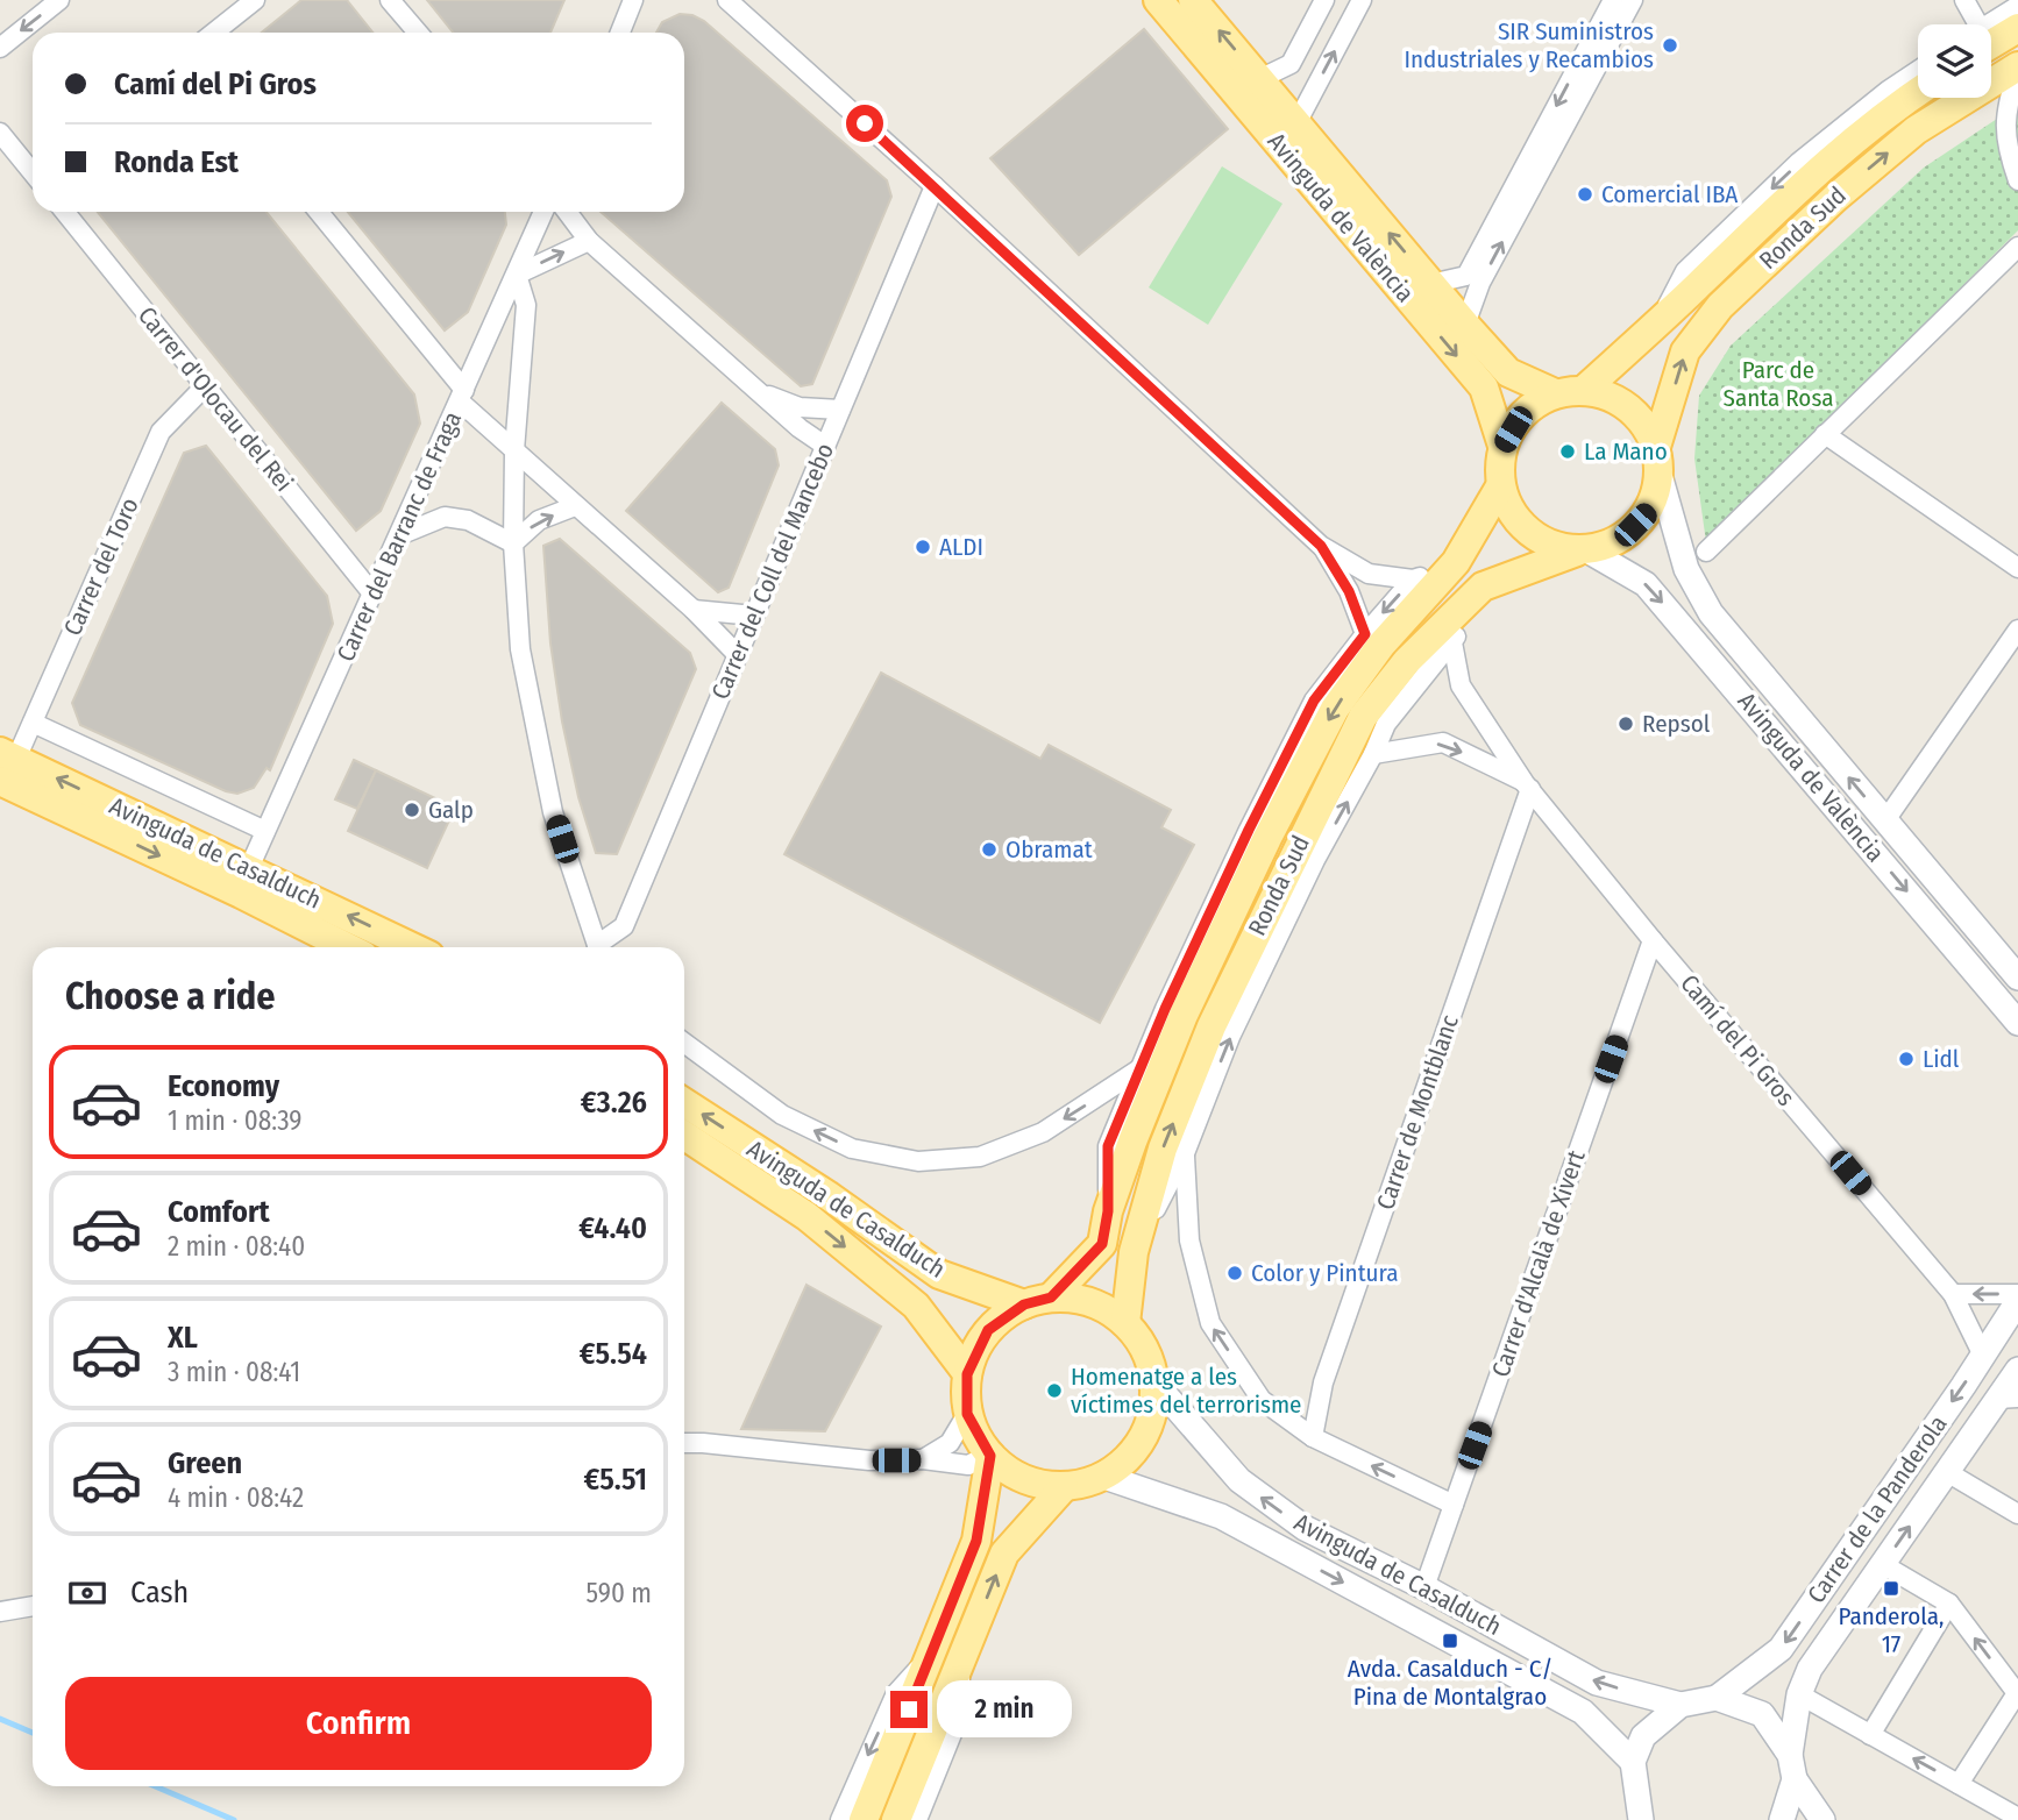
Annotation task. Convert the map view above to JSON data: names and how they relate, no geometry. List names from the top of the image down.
{
  "streets": {
    "main road": [
      "Avinguda de València",
      "Ronda Sud",
      "Avinguda de Casalduch",
      "Carrer de la Panderola"
    ],
    "street": [
      "Carrer d'Olocau del Rei",
      "Carrer del Barranc de Fraga",
      "Carrer del Toro",
      "Carrer del Coll del Mancebo",
      "Camí del Pi Gros",
      "Carrer de Montblanc",
      "Carrer d'Alcalà de Xivert"
    ]
  },
  "crossings": [
    ["Avinguda de València", "Ronda Sud"],
    ["Ronda Sud", "Avinguda de Casalduch"],
    ["Carrer d'Olocau del Rei", "Carrer del Barranc de Fraga"],
    ["Carrer d'Olocau del Rei", "Carrer del Toro"],
    ["Carrer del Barranc de Fraga", "Avinguda de Casalduch"],
    ["Carrer del Toro", "Avinguda de Casalduch"],
    ["Avinguda de Casalduch", "Carrer d'Alcalà de Xivert"],
    ["Camí del Pi Gros", "Carrer de Montblanc"],
    ["Camí del Pi Gros", "Carrer d'Alcalà de Xivert"],
    ["Camí del Pi Gros", "Carrer de la Panderola"]
  ],
  "parks": ["Parc de Santa Rosa"],
  "places": {
    "other": [
      "SIR Suministros Industriales y Recambios",
      "Comercial IBA",
      "La Mano",
      "ALDI",
      "Repsol",
      "Galp",
      "Obramat",
      "Lidl",
      "Color y Pintura",
      "Homenatge a les víctimes del terrorisme"
    ],
    "transit": ["Panderola, 17", "Avda. Casalduch - C/ Pina de Montalgrao"]
  },
  "page": {
    "banner": ["Camí del Pi Gros", "Ronda Est"],
    "heading": "Choose a ride",
    "list": [
      {
        "name": "Economy",
        "note": "1 min · 08:39",
        "value": "€3.26"
      },
      {
        "name": "Comfort",
        "note": "2 min · 08:40",
        "value": "€4.40"
      },
      {
        "name": "XL",
        "note": "3 min · 08:41",
        "value": "€5.54"
      },
      {
        "name": "Green",
        "note": "4 min · 08:42",
        "value": "€5.51"
      }
    ],
    "pay": ["Cash", "590 m"],
    "buttons": "Confirm",
    "bubble": "2 min"
  }
}
